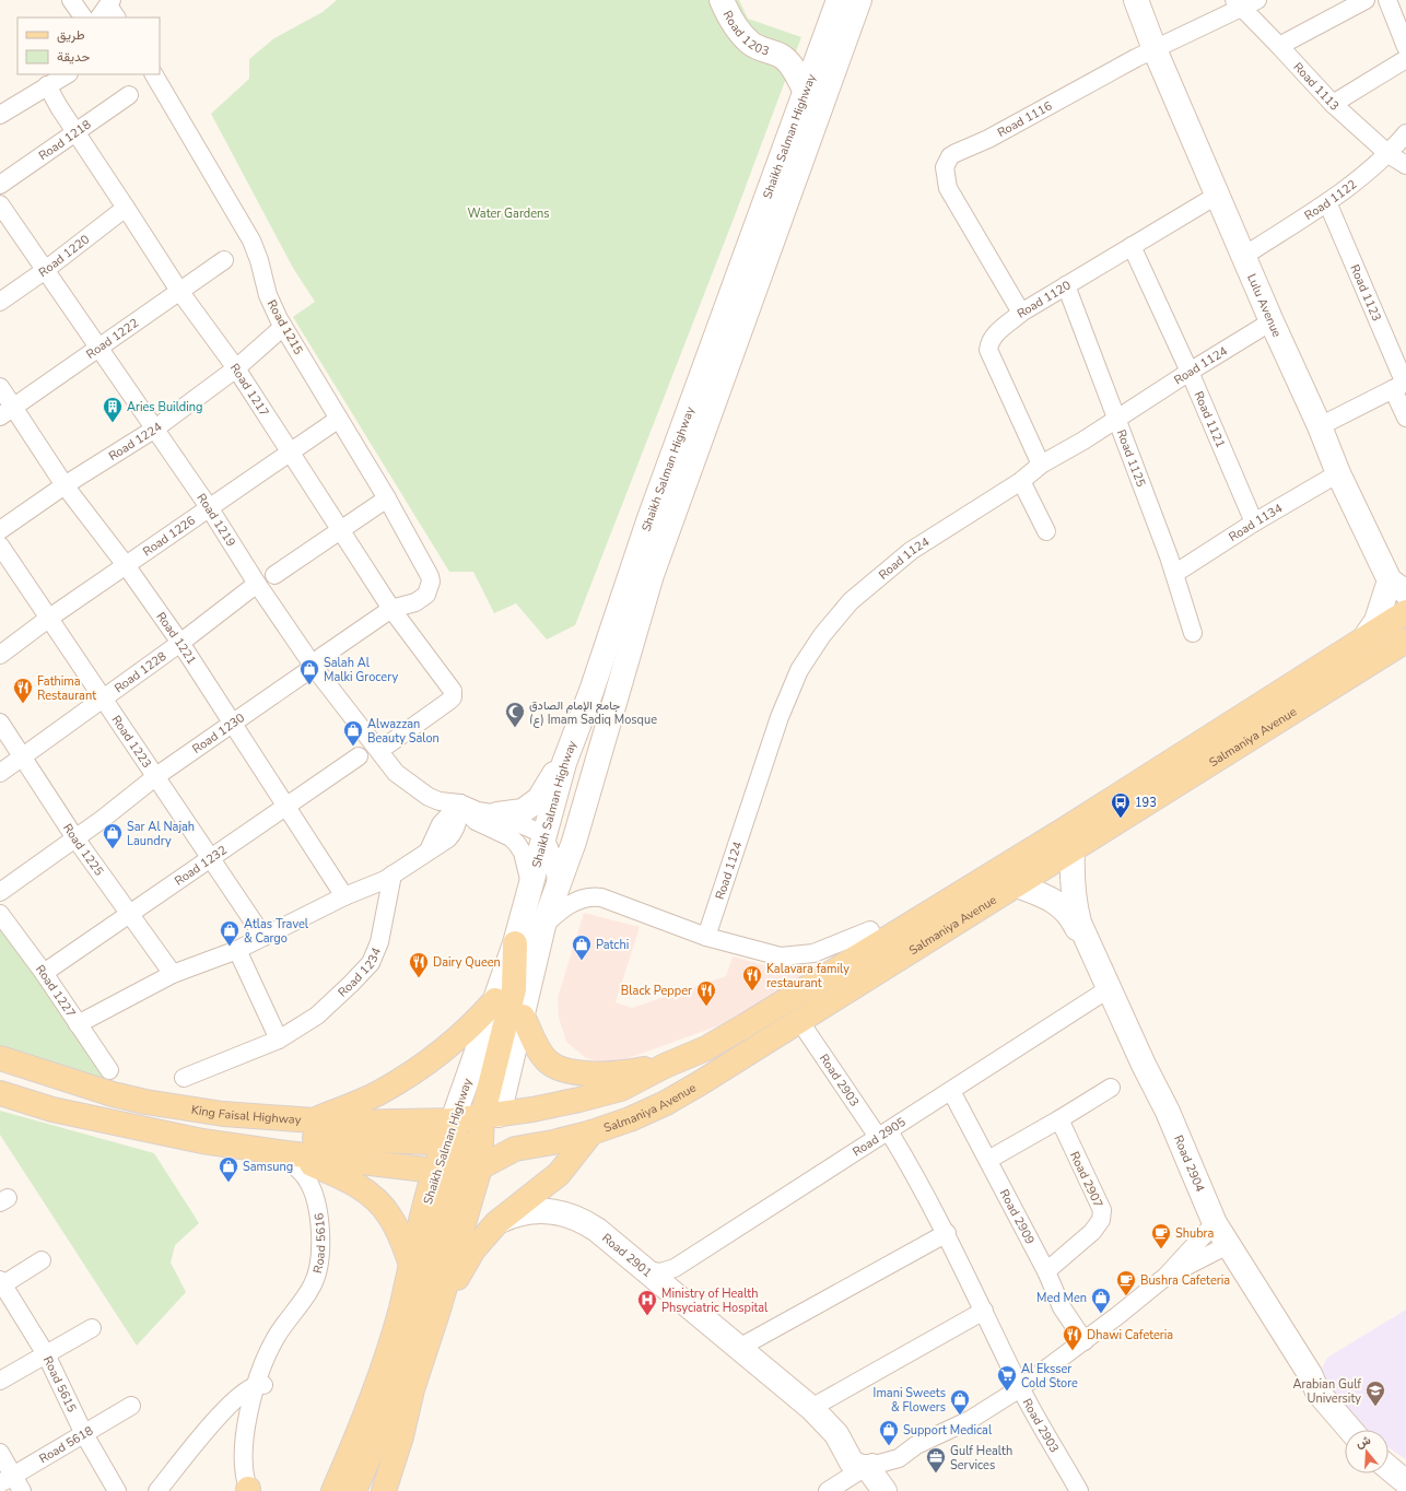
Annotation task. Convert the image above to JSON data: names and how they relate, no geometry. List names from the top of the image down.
{
  "streets": {
    "main road": [
      "Road 1203",
      "Shaikh Salman Highway",
      "Lulu Avenue",
      "Salmaniya Avenue",
      "King Faisal Highway",
      "Road 2904",
      "Road 2901"
    ],
    "street": [
      "Road 1113",
      "Road 1116",
      "Road 1218",
      "Road 1122",
      "Road 1220",
      "Road 1123",
      "Road 1120",
      "Road 1215",
      "Road 1222",
      "Road 1124",
      "Road 1217",
      "Road 1121",
      "Road 1224",
      "Road 1125",
      "Road 1219",
      "Road 1134",
      "Road 1226",
      "Road 1221",
      "Road 1228",
      "Road 1230",
      "Road 1223",
      "Road 1225",
      "Road 1232",
      "Road 1234",
      "Road 1227",
      "Road 2903",
      "Road 2905",
      "Road 2907",
      "Road 2909",
      "Road 5616",
      "Road 5615",
      "Road 5618"
    ]
  },
  "crossings": [
    ["Road 1203", "Shaikh Salman Highway"],
    ["Road 1113", "Road 1116"],
    ["Road 1113", "Road 1122"],
    ["Road 1116", "Road 1120"],
    ["Road 1116", "Lulu Avenue"],
    ["Shaikh Salman Highway", "Road 1219"],
    ["Shaikh Salman Highway", "Salmaniya Avenue"],
    ["Shaikh Salman Highway", "King Faisal Highway"],
    ["Road 1218", "Road 1217"],
    ["Road 1122", "Road 1123"],
    ["Road 1122", "Lulu Avenue"],
    ["Road 1220", "Road 1217"],
    ["Road 1220", "Road 1219"],
    ["Road 1120", "Lulu Avenue"],
    ["Road 1120", "Road 1124"],
    ["Road 1120", "Road 1121"],
    ["Road 1120", "Road 1125"],
    ["Lulu Avenue", "Road 1124"],
    ["Lulu Avenue", "Road 1134"],
    ["Lulu Avenue", "Salmaniya Avenue"],
    ["Road 1215", "Road 1224"],
    ["Road 1215", "Road 1226"],
    ["Road 1215", "Road 1230"],
    ["Road 1222", "Road 1217"],
    ["Road 1222", "Road 1219"],
    ["Road 1222", "Road 1221"],
    ["Road 1124", "Road 1121"],
    ["Road 1124", "Road 1125"],
    ["Road 1217", "Road 1224"],
    ["Road 1217", "Road 1219"],
    ["Road 1217", "Road 1226"],
    ["Road 1217", "Road 1230"],
    ["Road 1121", "Road 1134"],
    ["Road 1224", "Road 1219"],
    ["Road 1224", "Road 1221"],
    ["Road 1125", "Road 1134"],
    ["Road 1219", "Road 1226"],
    ["Road 1219", "Road 1228"],
    ["Road 1219", "Road 1230"],
    ["Road 1226", "Road 1221"],
    ["Road 1226", "Road 1223"],
    ["Road 1221", "Road 1228"],
    ["Road 1221", "Road 1230"],
    ["Road 1221", "Road 1232"],
    ["Road 1228", "Road 1223"],
    ["Road 1228", "Road 1225"],
    ["Road 1230", "Road 1223"],
    ["Road 1230", "Road 1225"],
    ["Salmaniya Avenue", "Road 2903"],
    ["Salmaniya Avenue", "King Faisal Highway"],
    ["Salmaniya Avenue", "Road 2904"],
    ["Road 1223", "Road 1232"],
    ["Road 1225", "Road 1232"],
    ["Road 1232", "Road 1227"],
    ["Road 2903", "Road 2905"],
    ["Road 2905", "Road 2904"],
    ["Road 2905", "Road 2909"],
    ["Road 2905", "Road 2901"],
    ["Road 2907", "Road 2909"],
    ["Road 5615", "Road 5618"]
  ],
  "parks": ["Water Gardens"],
  "places": {
    "building": ["Aries Building"],
    "shop": [
      "Salah Al Malki Grocery",
      "Alwazzan Beauty Salon",
      "Sar Al Najah Laundry",
      "Atlas Travel & Cargo",
      "Patchi",
      "Samsung",
      "Med Men",
      "Imani Sweets & Flowers",
      "Support Medical"
    ],
    "restaurant": [
      "Fathima Restaurant",
      "Dairy Queen",
      "Kalavara family restaurant",
      "Black Pepper",
      "Dhawi Cafeteria"
    ],
    "mosque": ["جامع الإمام الصادق (ع) Imam Sadiq Mosque"],
    "bus stop": ["193"],
    "cafe": ["Shubra", "Bushra Cafeteria"],
    "hospital": ["Ministry of Health Phsyciatric Hospital"],
    "supermarket": ["Al Eksser Cold Store"],
    "school or university": ["Arabian Gulf University"],
    "office": ["Gulf Health Services"]
  },
  "legend": ["طريق", "حديقة"],
  "north": "top"
}
